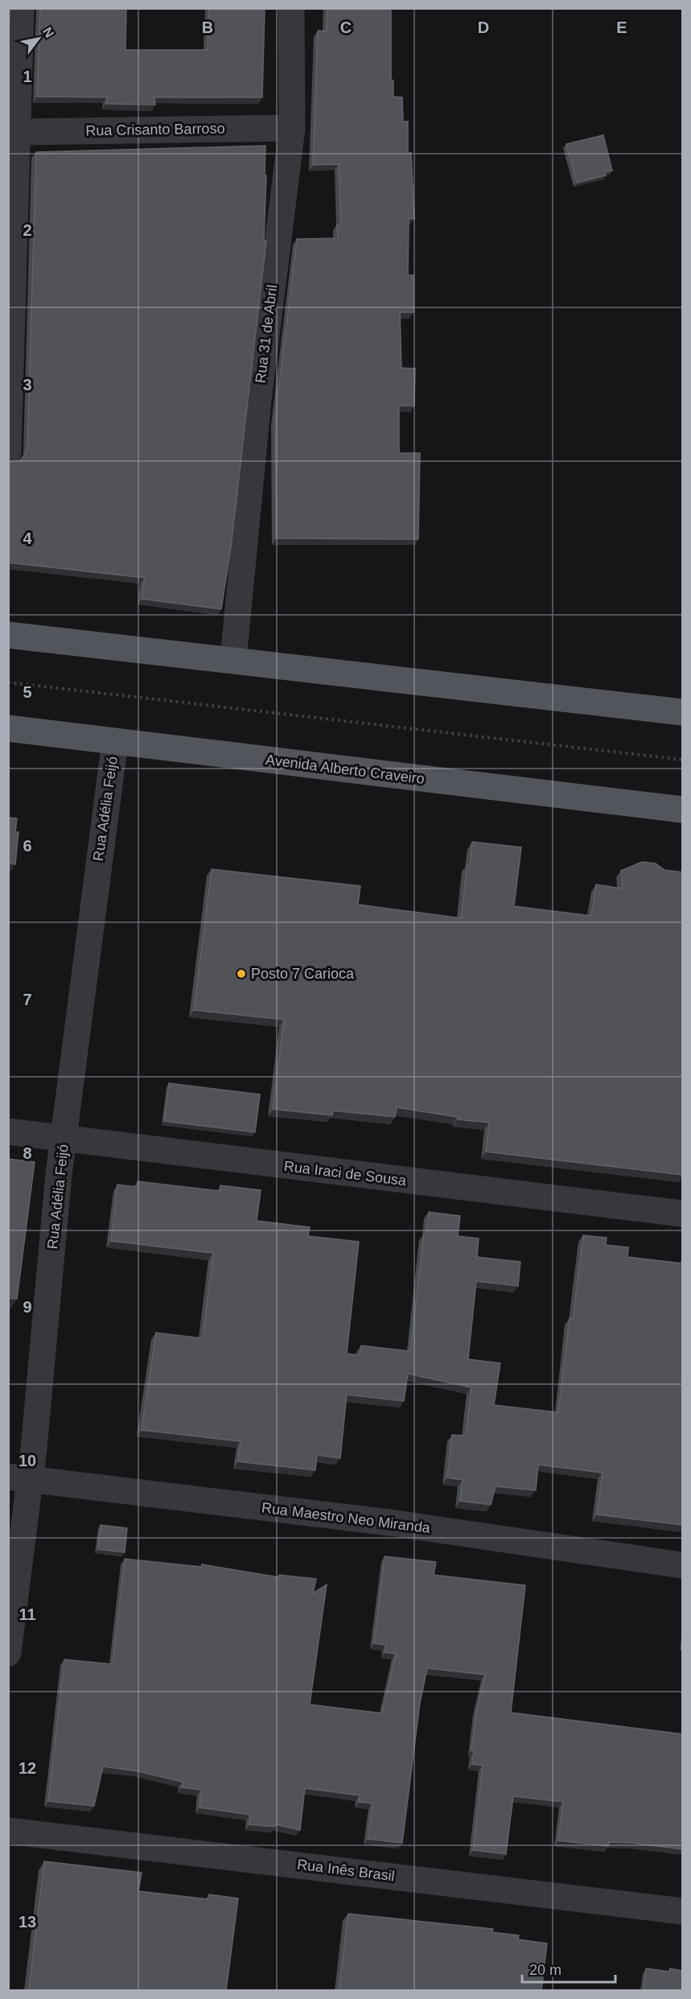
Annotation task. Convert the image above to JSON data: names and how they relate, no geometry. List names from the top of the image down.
{
  "streets": {
    "main road": ["Avenida Alberto Craveiro"],
    "street": [
      "Rua Crisanto Barroso",
      "Rua 31 de Abril",
      "Rua Adélia Feijó",
      "Rua Iraci de Sousa",
      "Rua Maestro Neo Miranda",
      "Rua Inês Brasil"
    ]
  },
  "crossings": [
    ["Rua Crisanto Barroso", "Rua 31 de Abril"],
    ["Avenida Alberto Craveiro", "Rua Adélia Feijó"],
    ["Rua Adélia Feijó", "Rua Iraci de Sousa"],
    ["Rua Adélia Feijó", "Rua Maestro Neo Miranda"]
  ],
  "places": ["Posto 7 Carioca"],
  "scale_bar": "20 m",
  "north": "top right",
  "grid": {
    "columns": [
      "B",
      "C",
      "D",
      "E"
    ],
    "rows": [
      "1",
      "2",
      "3",
      "4",
      "5",
      "6",
      "7",
      "8",
      "9",
      "10",
      "11",
      "12",
      "13"
    ]
  }
}
